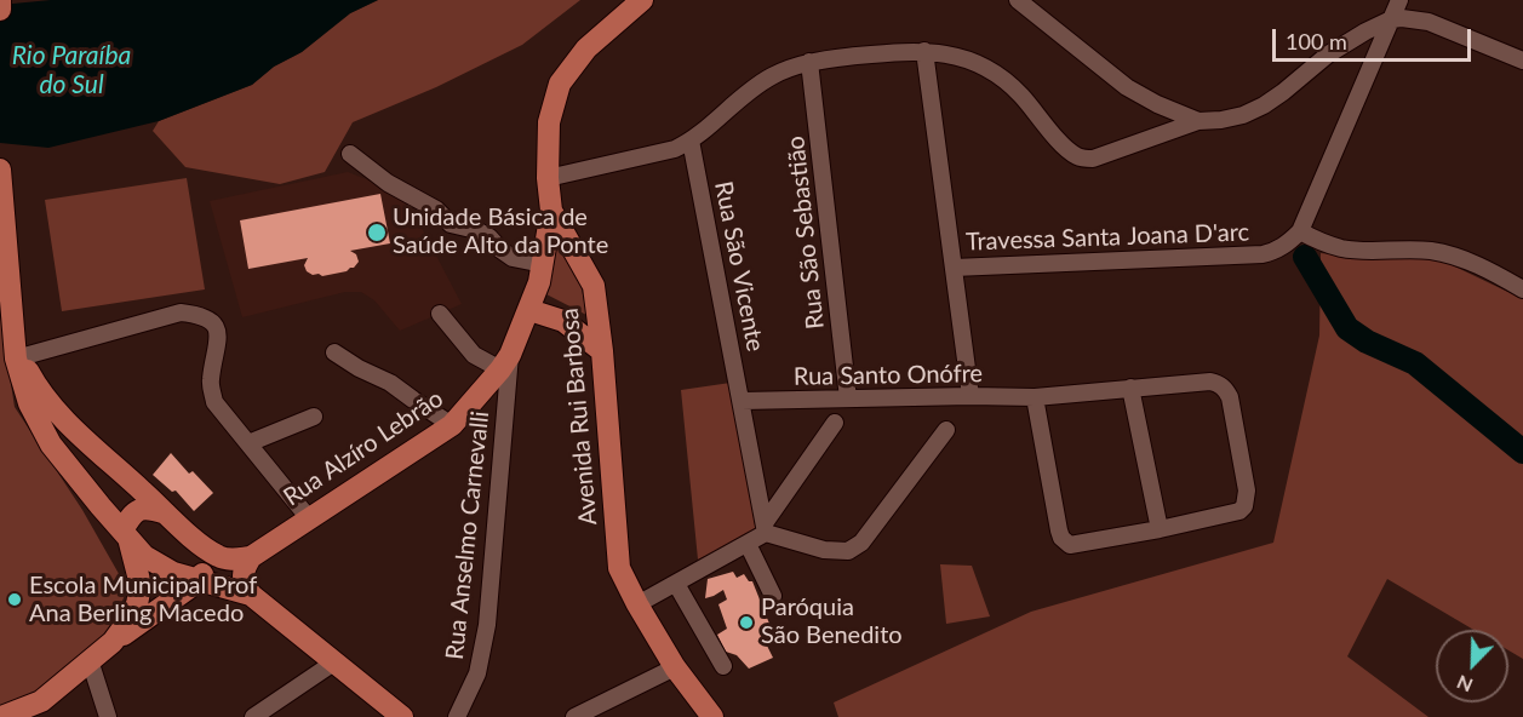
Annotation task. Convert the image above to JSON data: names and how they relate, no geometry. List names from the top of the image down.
{
  "streets": {
    "main road": ["Avenida Rui Barbosa", "Rua Alzíro Lebrão"],
    "street": [
      "Rua São Sebastião",
      "Travessa Santa Joana D'arc",
      "Rua São Vicente",
      "Rua Santo Onófre",
      "Rua Anselmo Carnevalli"
    ]
  },
  "crossings": [
    ["Rua São Sebastião", "Rua Santo Onófre"],
    ["Rua São Vicente", "Rua Santo Onófre"],
    ["Avenida Rui Barbosa", "Rua Alzíro Lebrão"],
    ["Rua Alzíro Lebrão", "Rua Anselmo Carnevalli"]
  ],
  "water": ["Rio Paraíba do Sul"],
  "places": ["Unidade Básica de Saúde Alto da Ponte", "Escola Municipal Prof Ana Berling Macedo", "Paróquia São Benedito"],
  "scale_bar": "100 m",
  "north": "bottom left"
}
